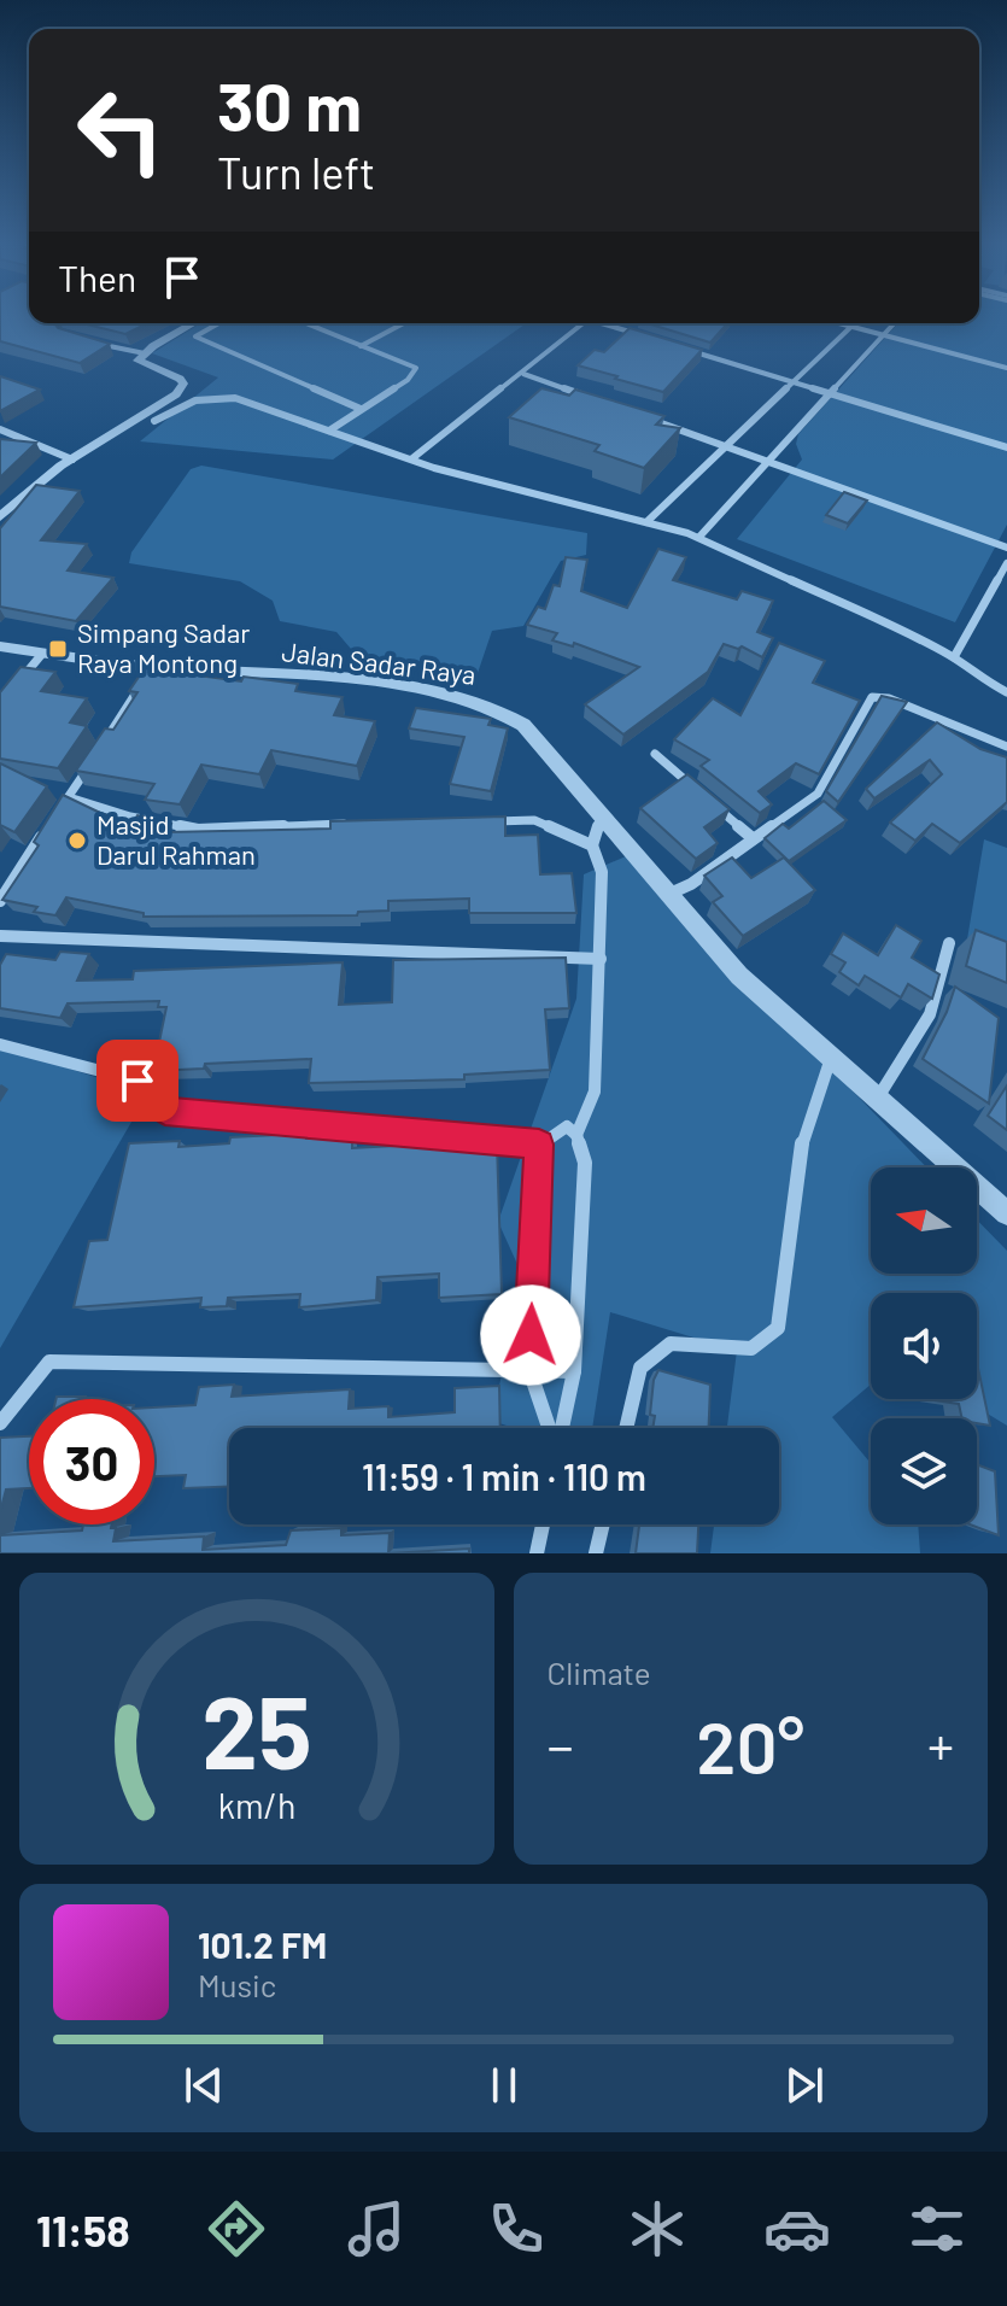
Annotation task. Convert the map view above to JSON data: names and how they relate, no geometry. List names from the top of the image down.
{
  "streets": {
    "street": ["Jalan Sadar Raya"]
  },
  "places": {
    "transit": ["Simpang Sadar Raya Montong"],
    "other": ["Masjid Darul Rahman"]
  },
  "north": "left",
  "page": {
    "turn": ["30 m", "Turn left"],
    "then": "Then",
    "limit": "30",
    "trip": "11:59 · 1 min · 110 m",
    "tile": "Climate",
    "heat": ["−", "20°", "+"],
    "song": ["101.2 FM", "Music"],
    "tabs": "11:58",
    "gauge": ["25", "km/h"]
  }
}
